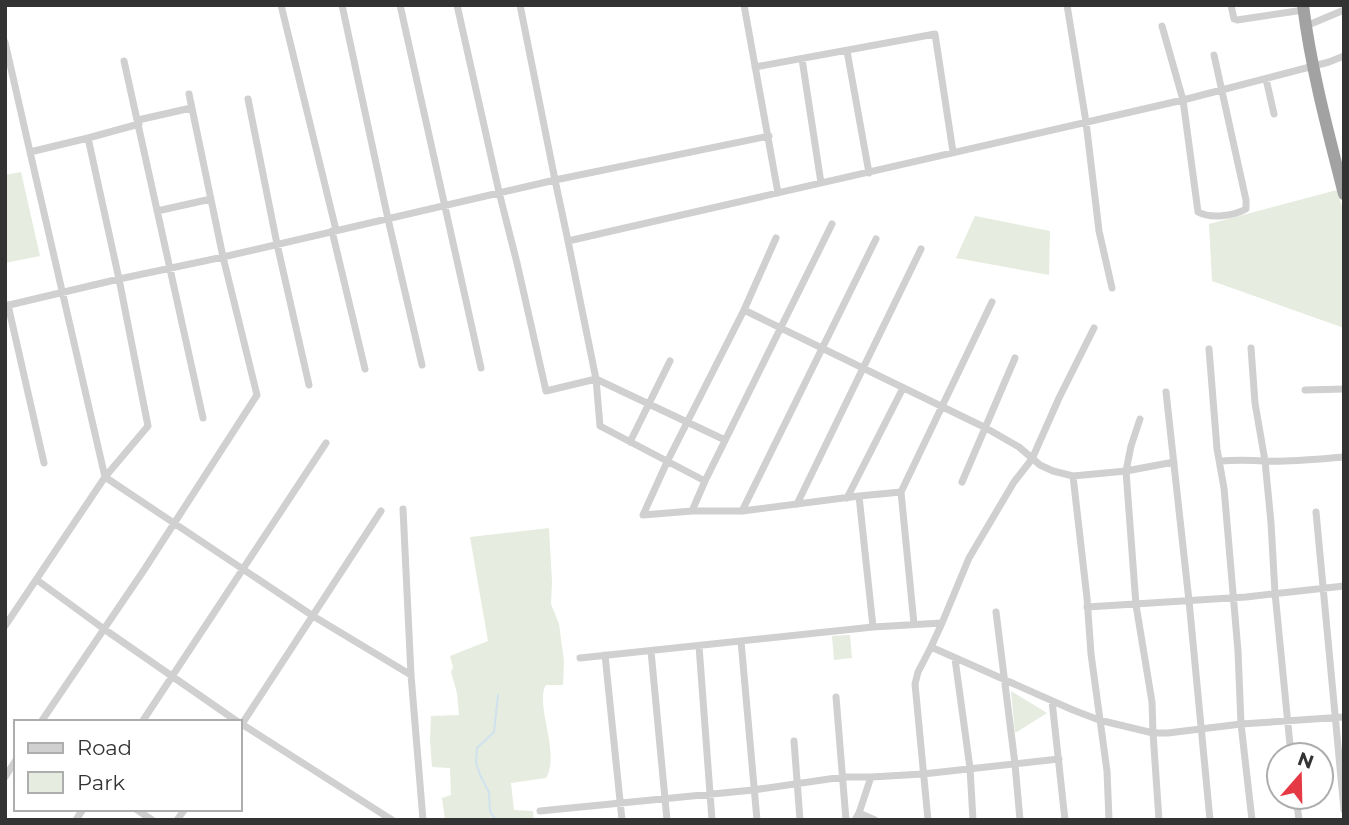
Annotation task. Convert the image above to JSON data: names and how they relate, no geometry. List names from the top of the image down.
{
  "legend": ["Road", "Park"],
  "north": "top"
}
